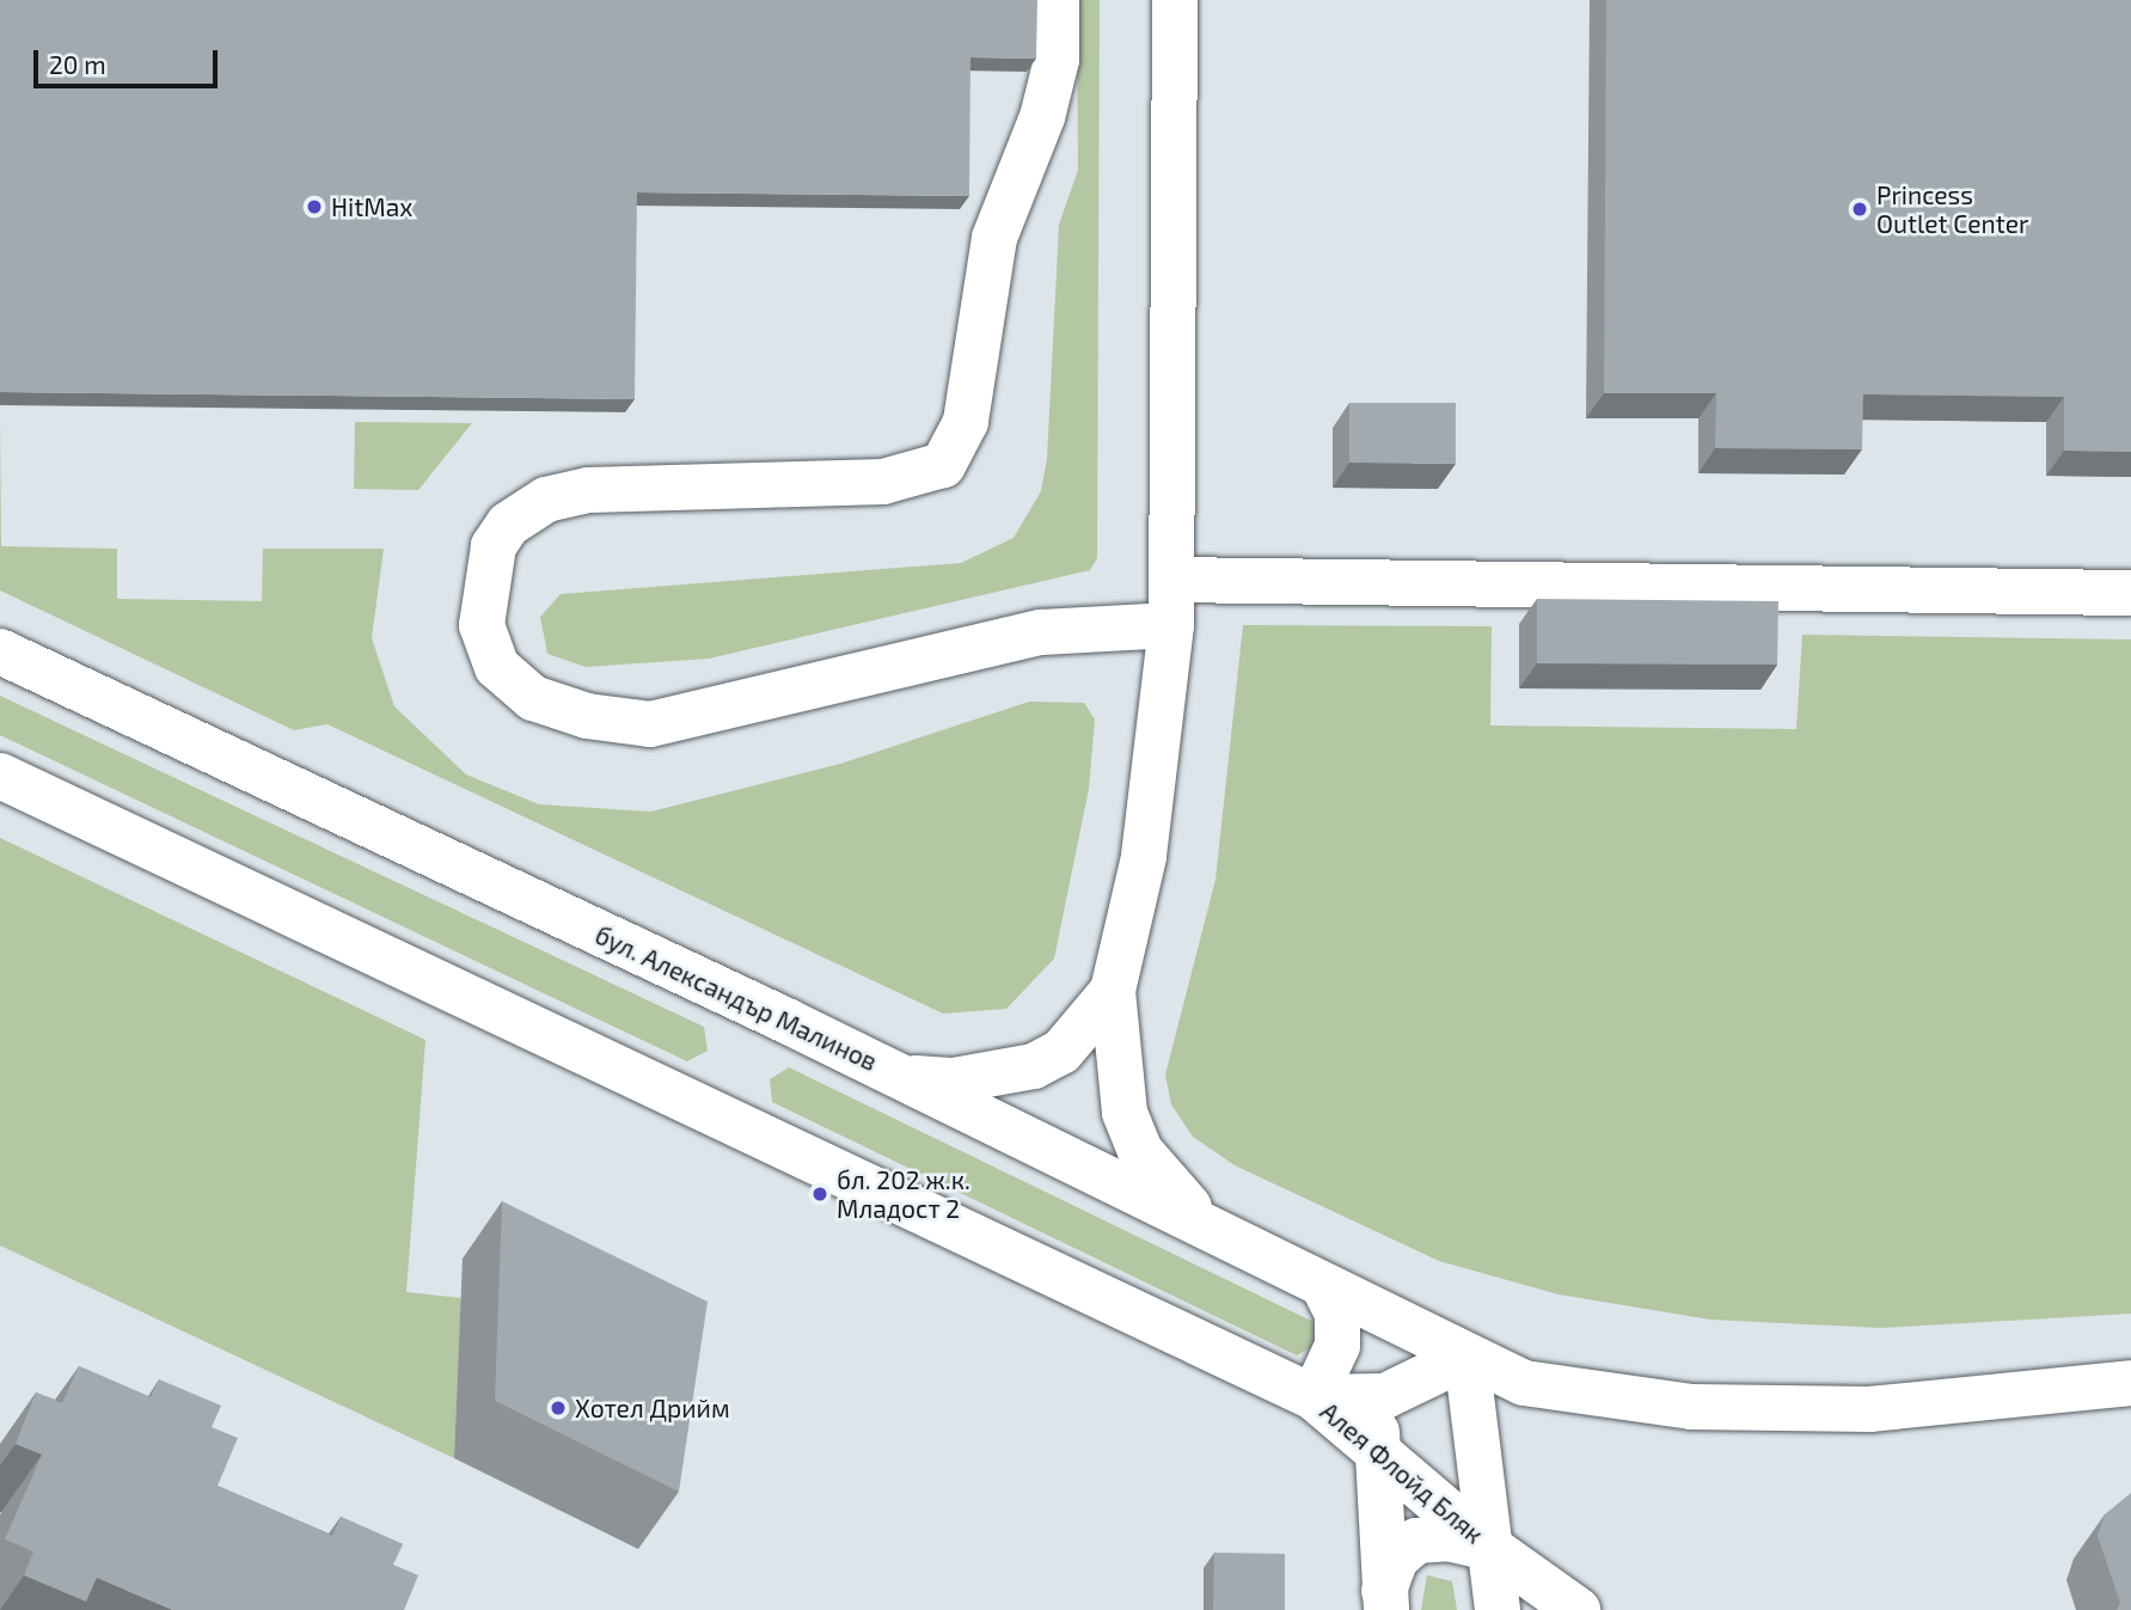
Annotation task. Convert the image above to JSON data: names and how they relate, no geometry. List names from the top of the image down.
{
  "streets": {
    "street": ["бул. Александър Малинов", "Алея Флойд Бляк"]
  },
  "places": [
    "HitMax",
    "Princess Outlet Center",
    "бл. 202 ж.к. Младост 2",
    "Хотел Дрийм"
  ],
  "scale_bar": "20 m"
}
